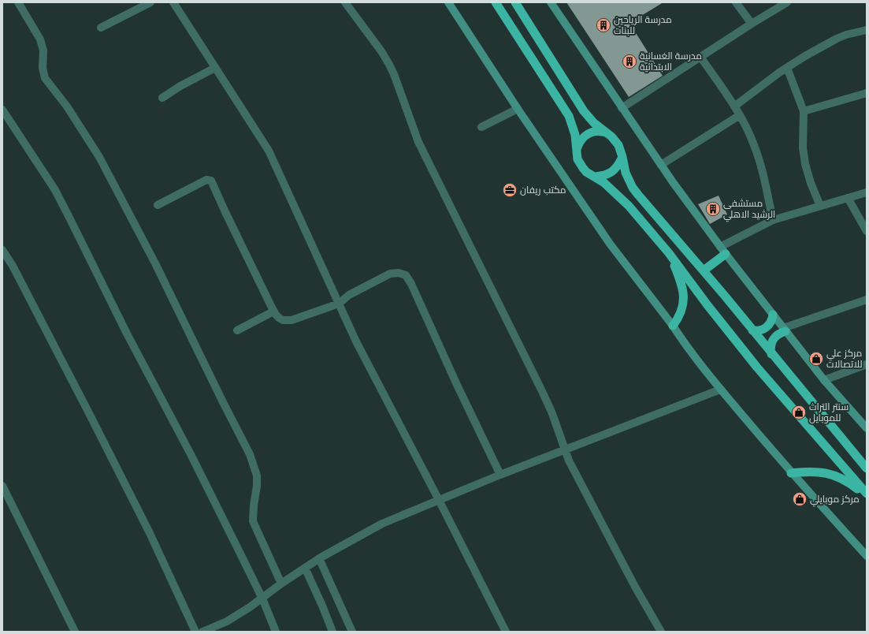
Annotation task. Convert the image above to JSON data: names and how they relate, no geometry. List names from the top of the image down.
{
  "places": {
    "building": ["مدرسة الرياحين للبنات", "مدرسة الغسانية الابتدائية", "مستشفى الرشيد الاهلي"],
    "office": ["مكتب ريفان"],
    "shop": ["مركز علي للاتصالات", "سنتر التراث للموبايل", "مركز موبايلي"]
  }
}
